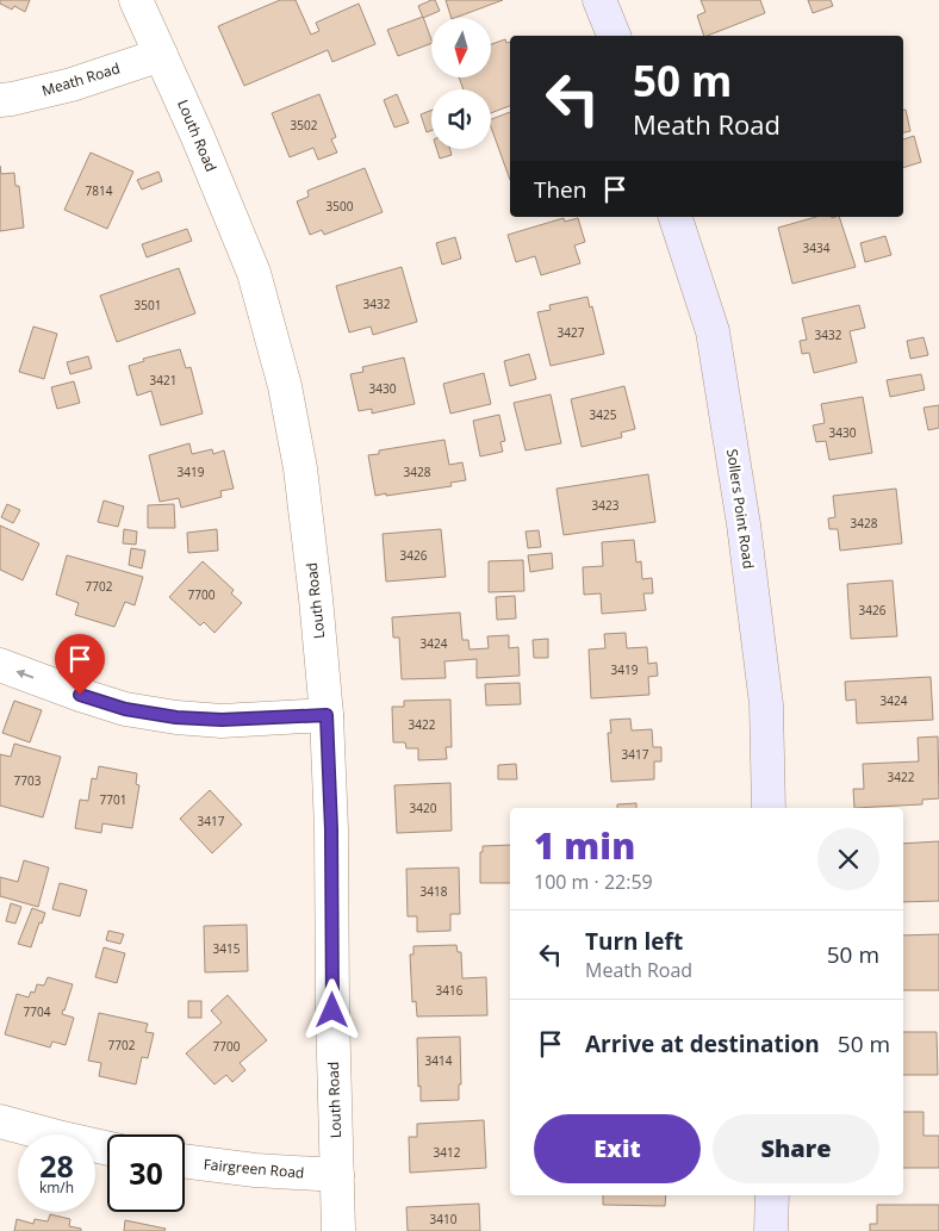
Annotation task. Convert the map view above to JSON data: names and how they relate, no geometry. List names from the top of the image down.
{
  "streets": {
    "main road": ["Sollers Point Road"],
    "street": ["Meath Road", "Louth Road", "Fairgreen Road"]
  },
  "crossings": [
    ["Meath Road", "Louth Road"],
    ["Louth Road", "Fairgreen Road"]
  ],
  "house_numbers": [
    "3502",
    "7814",
    "3500",
    "3434",
    "3432",
    "3501",
    "3427",
    "3432",
    "3421",
    "3430",
    "3425",
    "3430",
    "3419",
    "3428",
    "3423",
    "3428",
    "3426",
    "7702",
    "7700",
    "3426",
    "3424",
    "3419",
    "3424",
    "3422",
    "3417",
    "3422",
    "7703",
    "7701",
    "3420",
    "3417",
    "3418",
    "3415",
    "3416",
    "7704",
    "7702",
    "7700",
    "3414",
    "3412",
    "3410"
  ],
  "north": "bottom",
  "page": {
    "turn": ["50 m", "Meath Road"],
    "then": "Then",
    "heading": ["1 min", "100 m · 22:59"],
    "list": [
      {
        "name": "Turn left",
        "note": "Meath Road",
        "value": "50 m"
      },
      {
        "name": "Arrive at destination",
        "value": "50 m"
      }
    ],
    "buttons": ["Exit", "Share"],
    "speed": "28 km/h",
    "limit": "30"
  }
}
